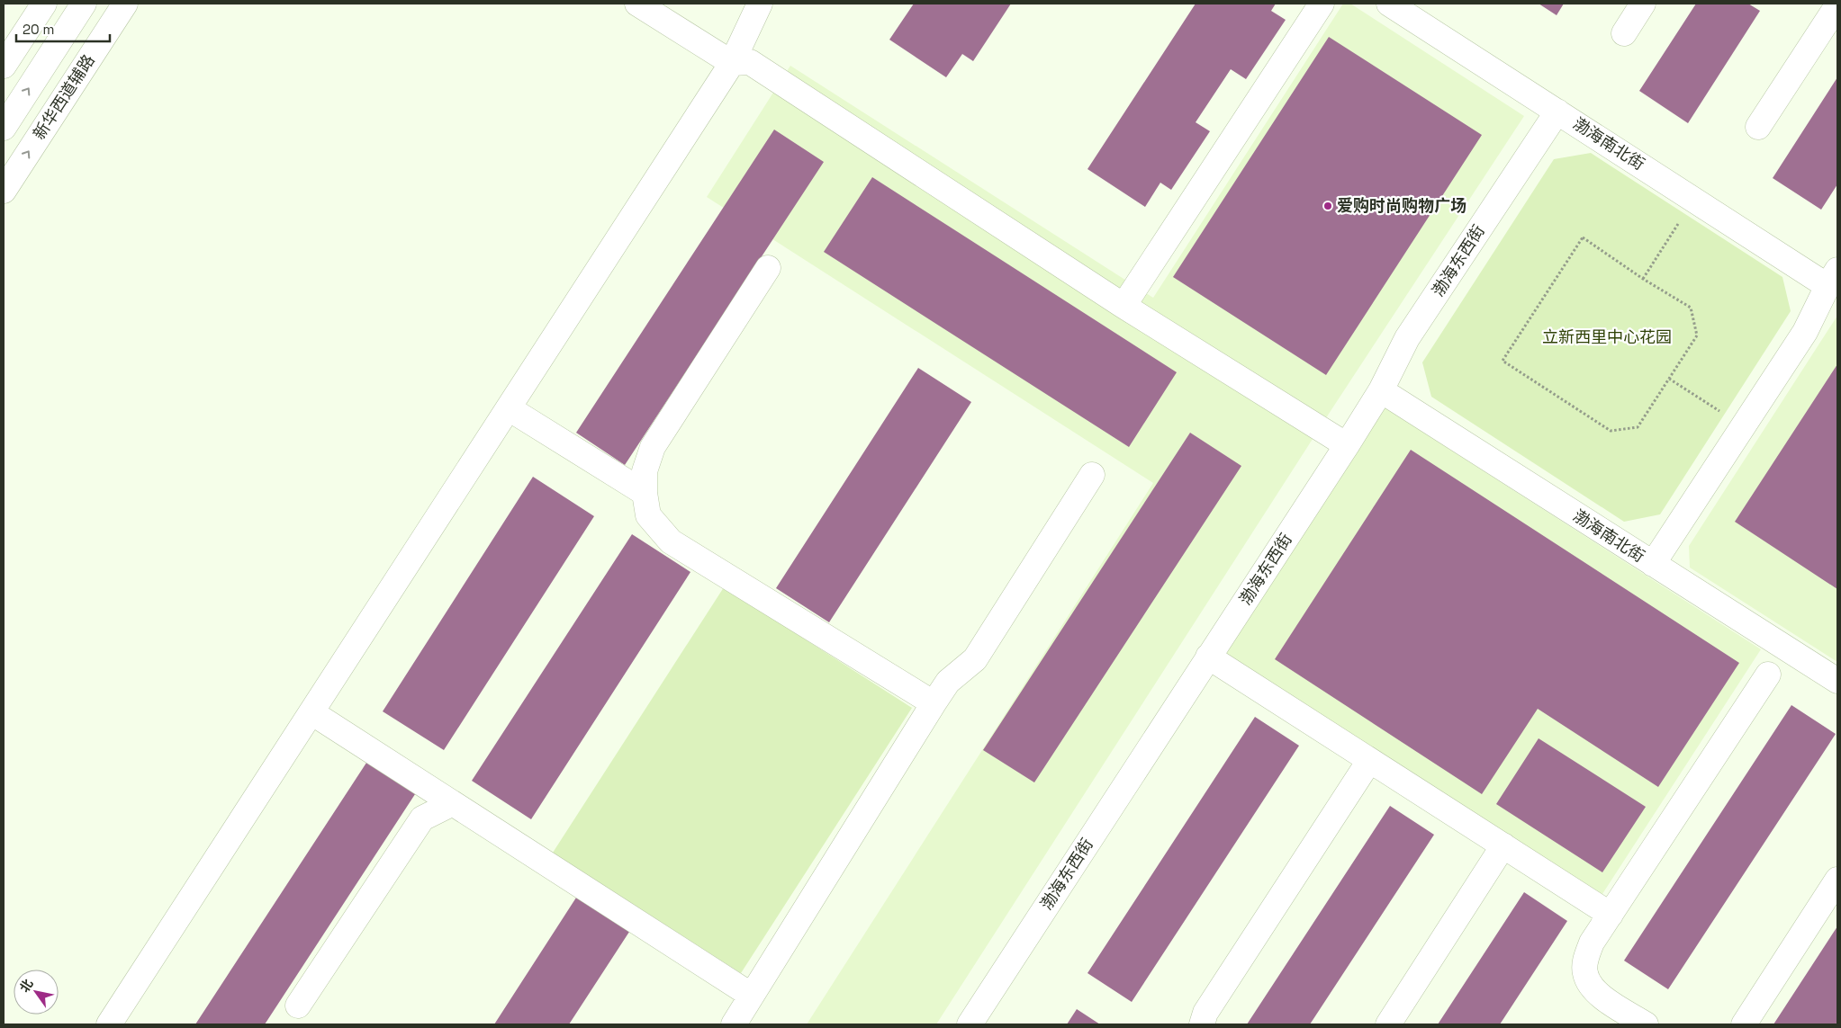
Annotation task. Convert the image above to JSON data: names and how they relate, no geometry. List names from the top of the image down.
{
  "streets": {
    "street": ["新华西道辅路", "渤海南北街", "渤海东西街"]
  },
  "crossings": [
    ["渤海南北街", "渤海东西街"]
  ],
  "parks": ["立新西里中心花园"],
  "places": ["爱购时尚购物广场"],
  "scale_bar": "20 m",
  "north": "top left"
}
